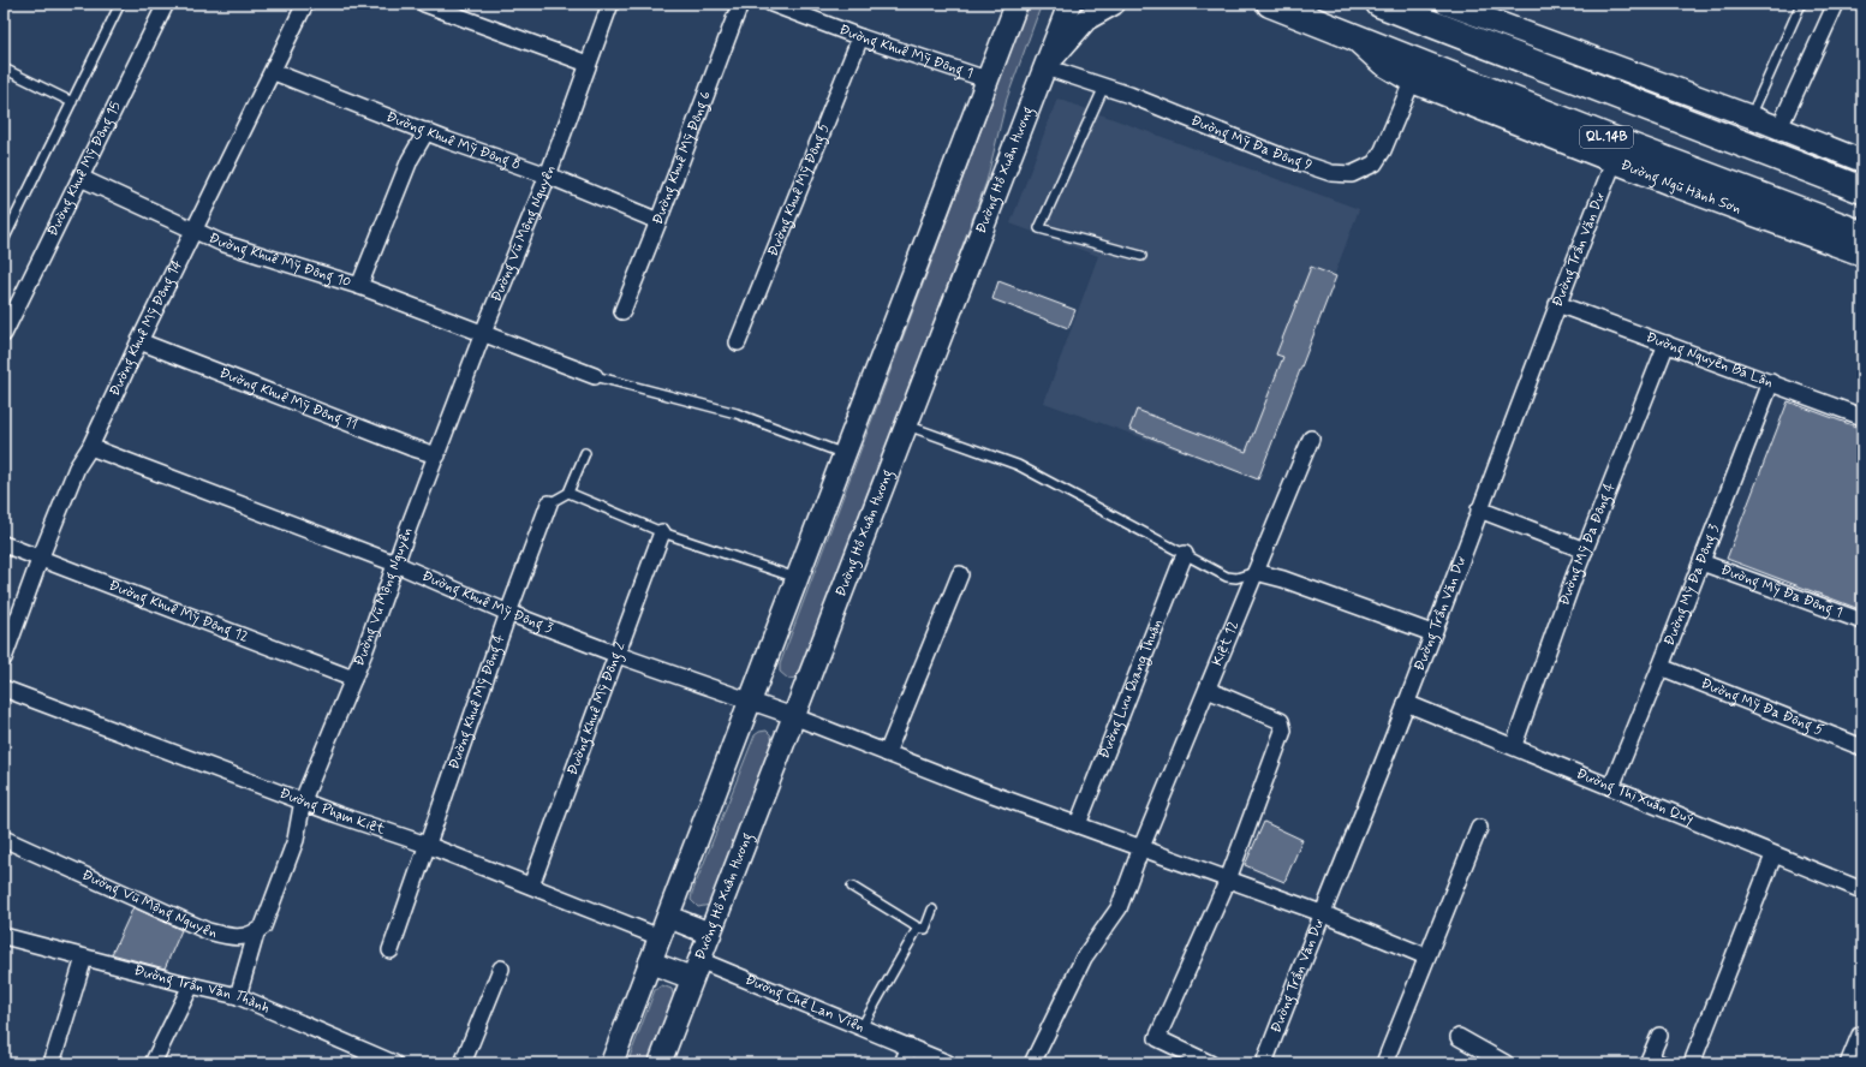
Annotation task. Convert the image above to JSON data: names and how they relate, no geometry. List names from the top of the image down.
{
  "streets": {
    "highway": ["QL.14B", "Đường Ngũ Hành Sơn"],
    "main road": ["Đường Hồ Xuân Hương"],
    "street": [
      "Đường Khuê Mỹ Đông 1",
      "Đường Khuê Mỹ Đông 8",
      "Đường Mỹ Đa Đông 9",
      "Đường Khuê Mỹ Đông 6",
      "Đường Khuê Mỹ Đông 15",
      "Đường Khuê Mỹ Đông 5",
      "Đường Vũ Mộng Nguyên",
      "Đường Trần Văn Dư",
      "Đường Khuê Mỹ Đông 10",
      "Đường Khuê Mỹ Đông 14",
      "Đường Nguyễn Bá Lân",
      "Đường Khuê Mỹ Đông 11",
      "Đường Mỹ Đa Đông 4",
      "Đường Mỹ Đa Đông 3",
      "Đường Mỹ Đa Đông 1",
      "Đường Khuê Mỹ Đông 3",
      "Đường Khuê Mỹ Đông 12",
      "Kiệt 12",
      "Đường Lưu Quang Thuận",
      "Đường Khuê Mỹ Đông 4",
      "Đường Mỹ Đa Đông 5",
      "Đường Khuê Mỹ Đông 2",
      "Đường Thị Xuân Quý",
      "Đường Phạm Kiệt",
      "Đường Trần Văn Thành",
      "Đường Chế Lan Viên"
    ]
  },
  "crossings": [
    ["Đường Khuê Mỹ Đông 1", "Đường Khuê Mỹ Đông 5"],
    ["Đường Khuê Mỹ Đông 8", "Đường Khuê Mỹ Đông 6"],
    ["Đường Khuê Mỹ Đông 8", "Đường Vũ Mộng Nguyên"],
    ["Đường Khuê Mỹ Đông 8", "Đường Khuê Mỹ Đông 14"],
    ["Đường Mỹ Đa Đông 9", "Đường Hồ Xuân Hương"],
    ["Đường Mỹ Đa Đông 9", "Đường Ngũ Hành Sơn"],
    ["Đường Khuê Mỹ Đông 15", "Đường Khuê Mỹ Đông 10"],
    ["Đường Hồ Xuân Hương", "Đường Khuê Mỹ Đông 3"],
    ["Đường Hồ Xuân Hương", "Đường Chế Lan Viên"],
    ["Đường Ngũ Hành Sơn", "Đường Trần Văn Dư"],
    ["Đường Vũ Mộng Nguyên", "Đường Khuê Mỹ Đông 10"],
    ["Đường Vũ Mộng Nguyên", "Đường Khuê Mỹ Đông 11"],
    ["Đường Vũ Mộng Nguyên", "Đường Khuê Mỹ Đông 3"],
    ["Đường Vũ Mộng Nguyên", "Đường Khuê Mỹ Đông 12"],
    ["Đường Vũ Mộng Nguyên", "Đường Phạm Kiệt"],
    ["Đường Trần Văn Dư", "Đường Nguyễn Bá Lân"],
    ["Đường Trần Văn Dư", "Đường Thị Xuân Quý"],
    ["Đường Khuê Mỹ Đông 10", "Đường Khuê Mỹ Đông 14"],
    ["Đường Khuê Mỹ Đông 14", "Đường Khuê Mỹ Đông 11"],
    ["Đường Khuê Mỹ Đông 14", "Đường Khuê Mỹ Đông 3"],
    ["Đường Khuê Mỹ Đông 14", "Đường Khuê Mỹ Đông 12"],
    ["Đường Nguyễn Bá Lân", "Đường Mỹ Đa Đông 4"],
    ["Đường Nguyễn Bá Lân", "Đường Mỹ Đa Đông 3"],
    ["Đường Mỹ Đa Đông 4", "Đường Thị Xuân Quý"],
    ["Đường Mỹ Đa Đông 3", "Đường Mỹ Đa Đông 1"],
    ["Đường Mỹ Đa Đông 3", "Đường Mỹ Đa Đông 5"],
    ["Đường Mỹ Đa Đông 3", "Đường Thị Xuân Quý"],
    ["Đường Khuê Mỹ Đông 3", "Đường Khuê Mỹ Đông 4"],
    ["Đường Khuê Mỹ Đông 3", "Đường Khuê Mỹ Đông 2"],
    ["Đường Khuê Mỹ Đông 4", "Đường Phạm Kiệt"],
    ["Đường Khuê Mỹ Đông 2", "Đường Phạm Kiệt"]
  ]
}
